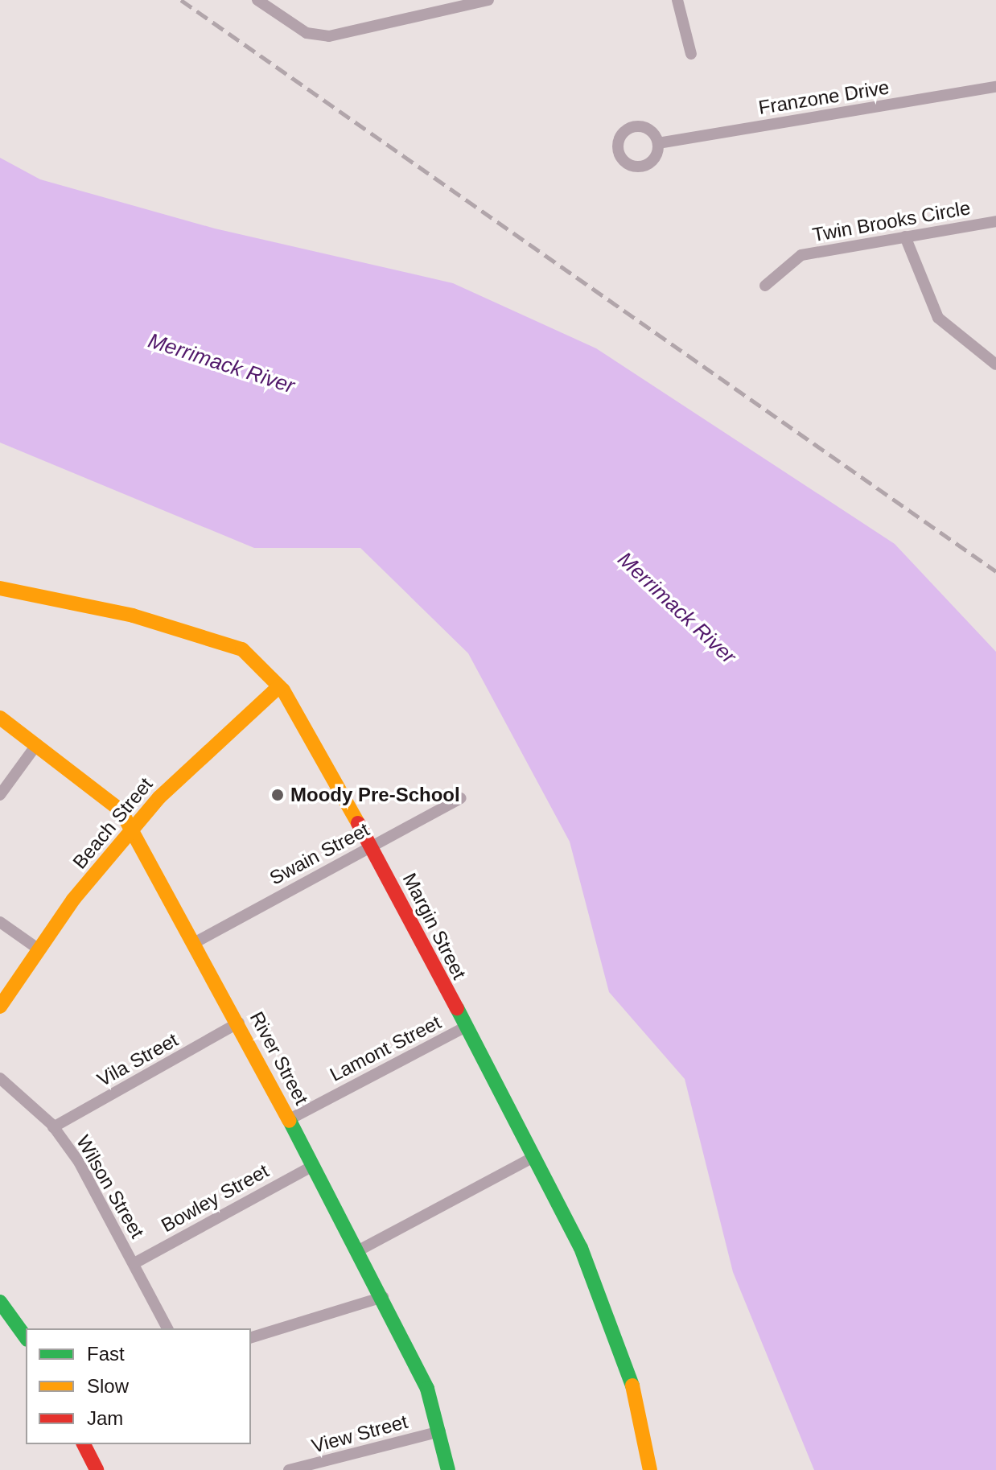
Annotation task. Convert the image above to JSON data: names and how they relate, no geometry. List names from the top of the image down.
{
  "streets": {
    "street": [
      "Franzone Drive",
      "Twin Brooks Circle",
      "Beach Street",
      "Swain Street",
      "Margin Street",
      "Lamont Street",
      "River Street",
      "Vila Street",
      "Wilson Street",
      "Bowley Street",
      "View Street"
    ]
  },
  "crossings": [
    ["Beach Street", "Margin Street"],
    ["Beach Street", "River Street"],
    ["Swain Street", "Margin Street"],
    ["Swain Street", "River Street"],
    ["Margin Street", "Lamont Street"],
    ["Lamont Street", "River Street"],
    ["River Street", "Vila Street"],
    ["River Street", "Bowley Street"],
    ["River Street", "View Street"],
    ["Vila Street", "Wilson Street"],
    ["Wilson Street", "Bowley Street"]
  ],
  "water": ["Merrimack River"],
  "places": ["Moody Pre-School"],
  "legend": ["Fast", "Slow", "Jam"]
}
